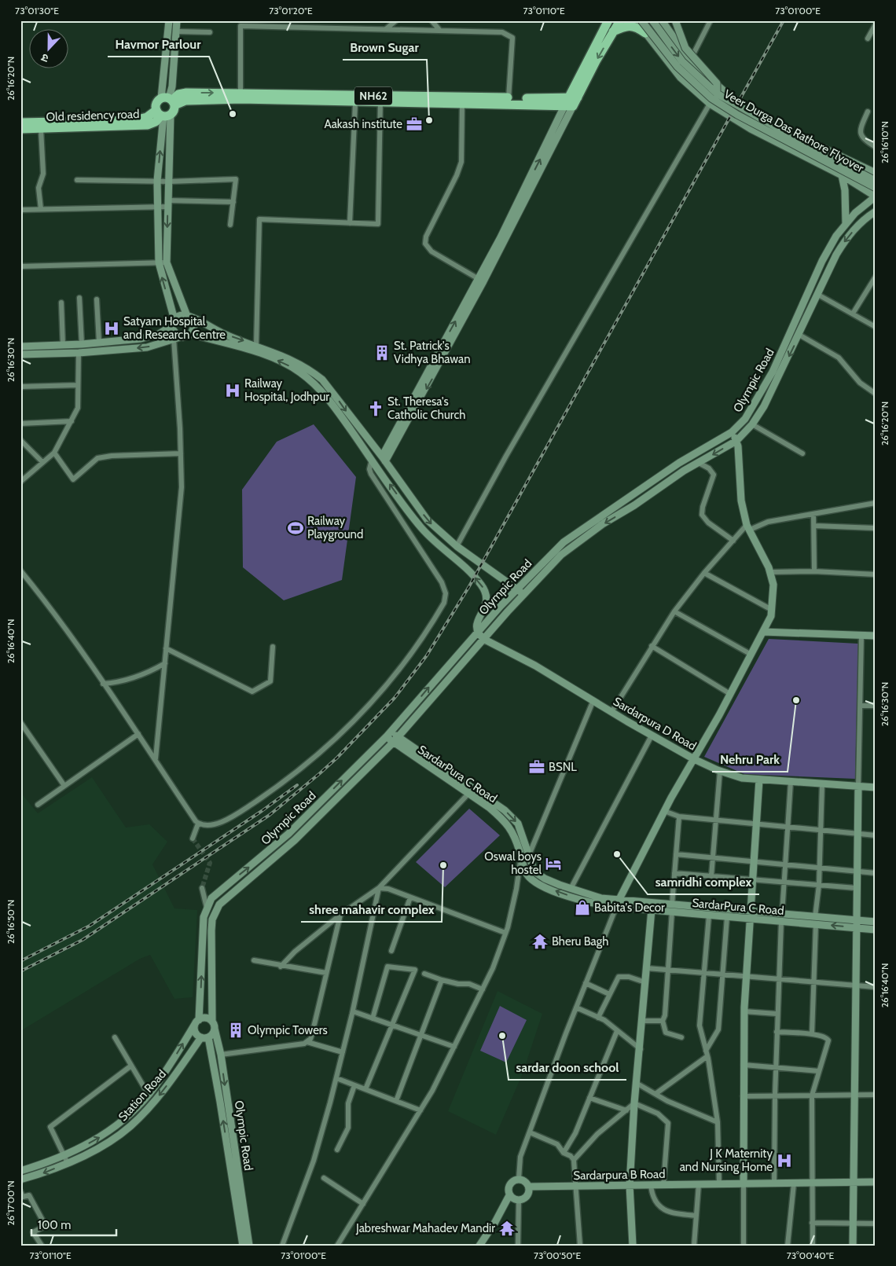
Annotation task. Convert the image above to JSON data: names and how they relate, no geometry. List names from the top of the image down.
{
  "streets": {
    "highway": ["NH62", "Old residency road"],
    "street": [
      "Veer Durga Das Rathore Flyover",
      "Olympic Road",
      "Sardarpura D Road",
      "SardarPura C Road",
      "Station Road",
      "Sardarpura B Road"
    ]
  },
  "crossings": [
    ["Olympic Road", "Sardarpura D Road"],
    ["Olympic Road", "SardarPura C Road"],
    ["Olympic Road", "Station Road"]
  ],
  "places": {
    "other": [
      "Havmor Parlour",
      "Brown Sugar",
      "Nehru Park",
      "samridhi complex",
      "shree mahavir complex",
      "sardar doon school"
    ],
    "office": ["Aakash institute", "BSNL"],
    "hospital": ["Satyam Hospital and Research Centre", "Railway Hospital, Jodhpur", "J K Maternity and Nursing Home"],
    "building": ["St. Patrick's Vidhya Bhawan", "Olympic Towers"],
    "church": ["St. Theresa's Catholic Church"],
    "sports": ["Railway Playground"],
    "hotel": ["Oswal boys hostel"],
    "shop": ["Babita's Decor"],
    "temple": ["Bheru Bagh", "Jabreshwar Mahadev Mandir"]
  },
  "scale_bar": "100 m",
  "north": "bottom",
  "coordinates": [
    "73°01'30\"E",
    "73°01'20\"E",
    "73°01'10\"E",
    "73°01'00\"E",
    "26°16'20\"N",
    "26°16'10\"N",
    "26°16'30\"N",
    "26°16'40\"N",
    "26°16'50\"N",
    "26°17'00\"N",
    "73°00'50\"E",
    "73°00'40\"E"
  ]
}
